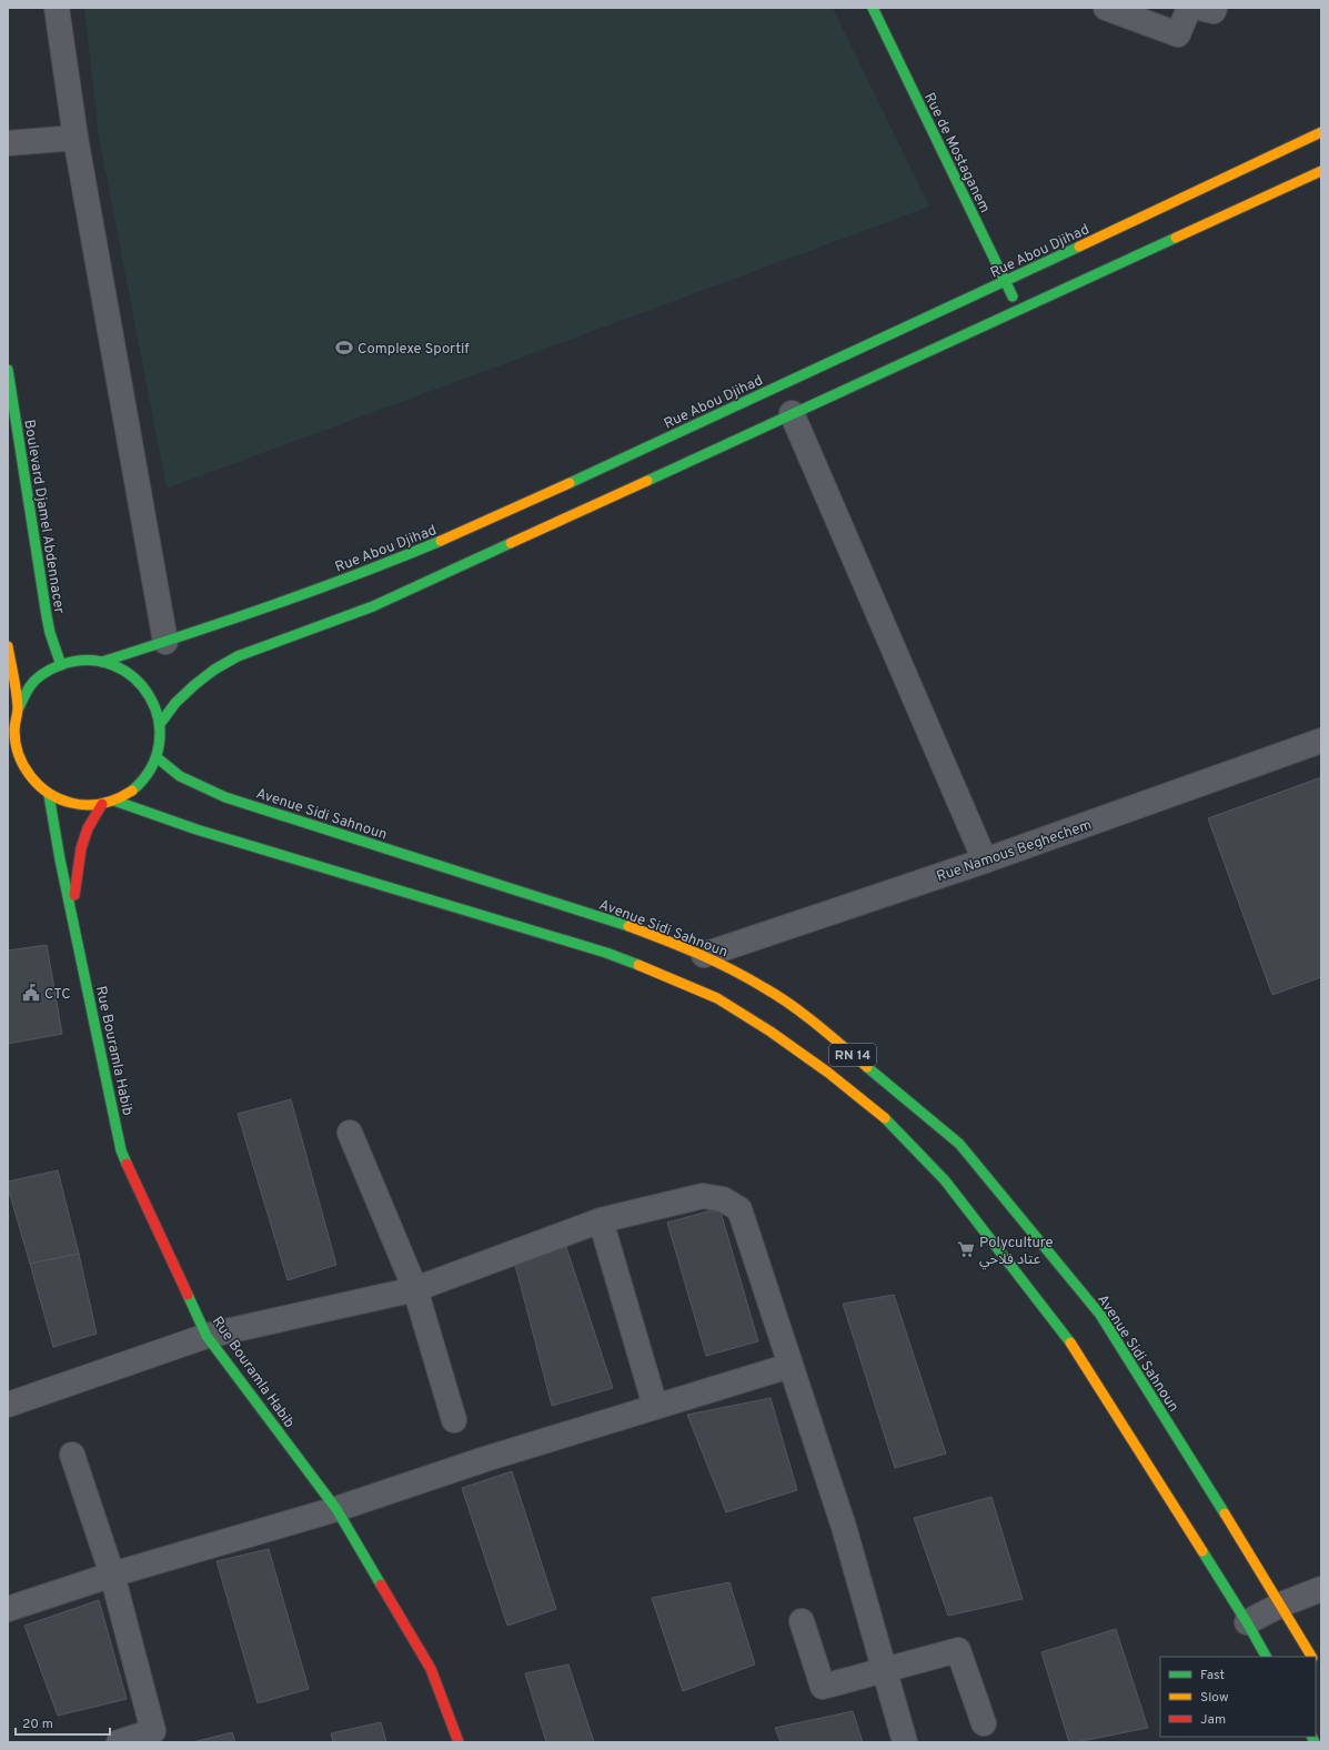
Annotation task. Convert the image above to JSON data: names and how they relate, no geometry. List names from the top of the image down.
{
  "streets": {
    "main road": [
      "Rue de Mostaganem",
      "Rue Abou Djihad",
      "Boulevard Djamel Abdennacer",
      "Avenue Sidi Sahnoun",
      "Rue Bouramla Habib",
      "RN 14"
    ],
    "street": ["Rue Namous Beghechem"]
  },
  "crossings": [
    ["Rue de Mostaganem", "Rue Abou Djihad"],
    ["Rue Abou Djihad", "Boulevard Djamel Abdennacer"],
    ["Rue Abou Djihad", "Avenue Sidi Sahnoun"],
    ["Rue Abou Djihad", "Rue Bouramla Habib"],
    ["Rue Abou Djihad", "RN 14"],
    ["Boulevard Djamel Abdennacer", "Avenue Sidi Sahnoun"],
    ["Boulevard Djamel Abdennacer", "Rue Bouramla Habib"],
    ["Boulevard Djamel Abdennacer", "RN 14"],
    ["Avenue Sidi Sahnoun", "Rue Namous Beghechem"],
    ["Avenue Sidi Sahnoun", "Rue Bouramla Habib"],
    ["Avenue Sidi Sahnoun", "RN 14"],
    ["Rue Bouramla Habib", "RN 14"]
  ],
  "places": {
    "sports": ["Complexe Sportif"],
    "public building": ["CTC"],
    "supermarket": ["Polyculture عتاد فلاحي"]
  },
  "legend": ["Fast", "Slow", "Jam"],
  "scale_bar": "20 m"
}
